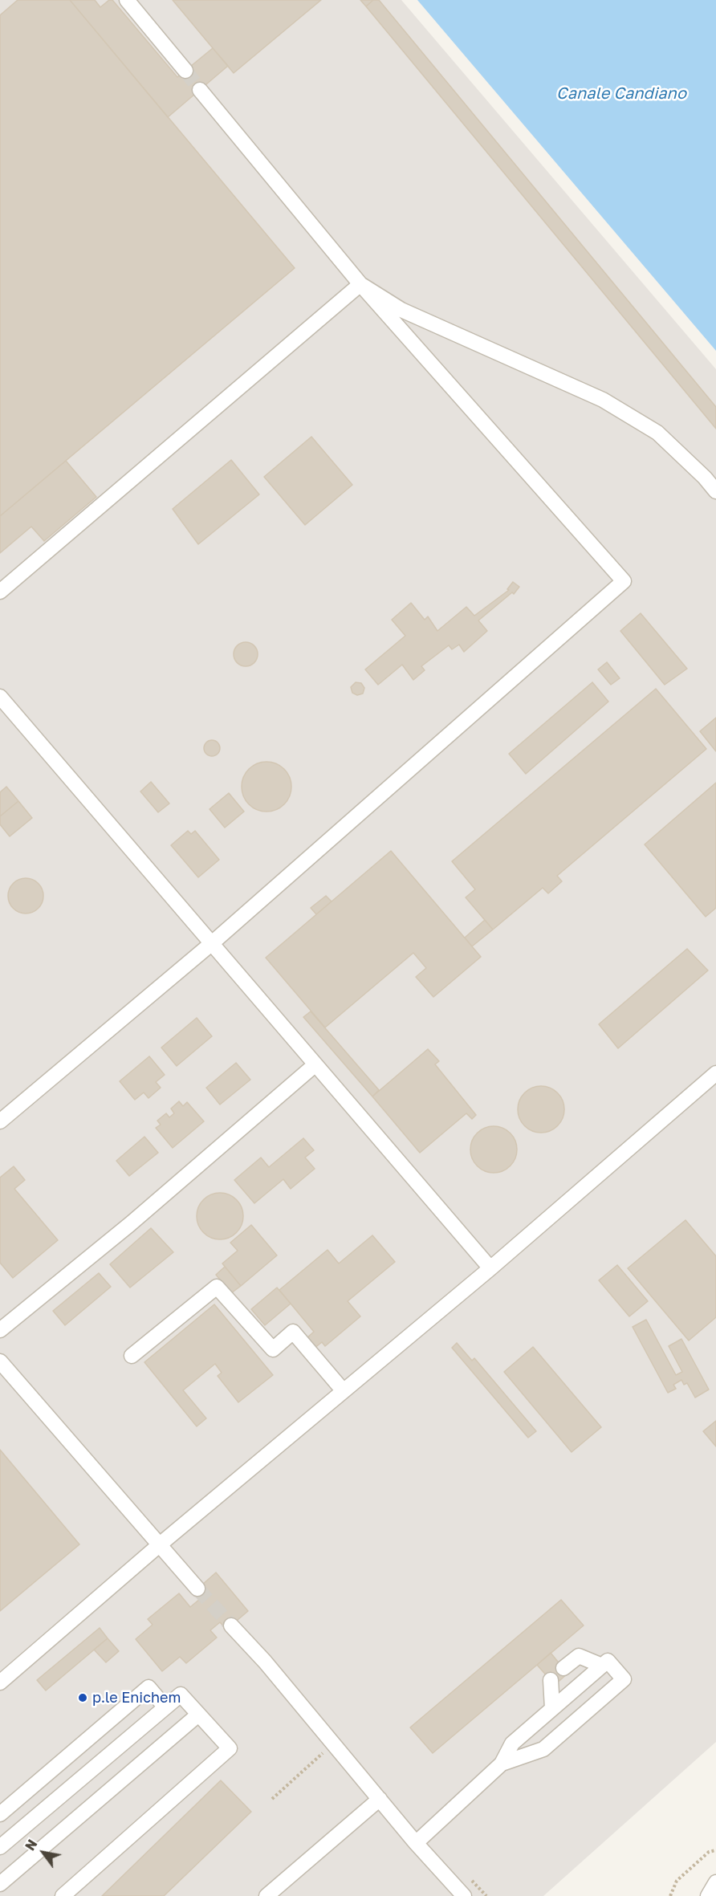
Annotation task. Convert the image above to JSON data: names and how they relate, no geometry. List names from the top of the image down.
{
  "water": ["Canale Candiano"],
  "places": ["p.le Enichem"],
  "north": "top left"
}
